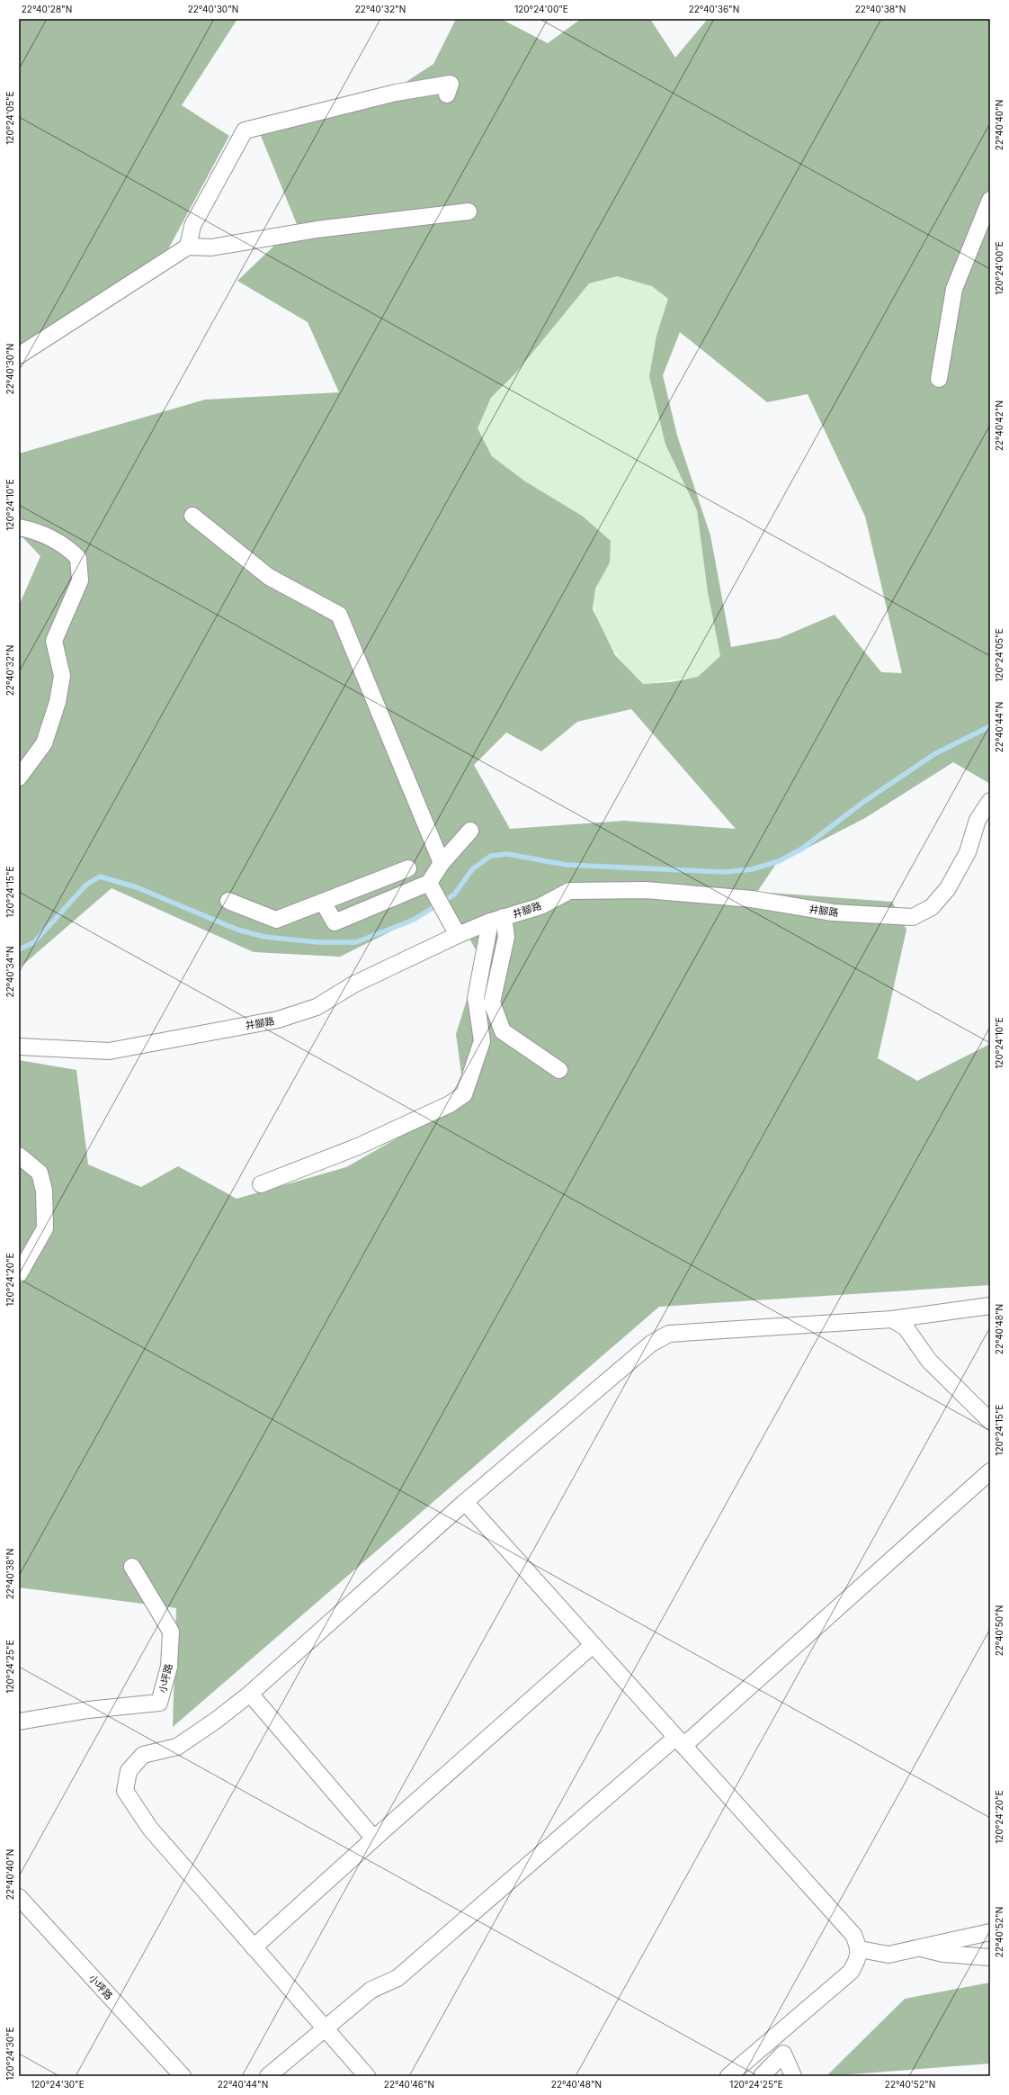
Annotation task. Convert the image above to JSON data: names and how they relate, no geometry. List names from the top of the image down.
{
  "streets": {
    "street": ["井腳路", "小坪路"]
  },
  "coordinates": [
    "22°40'28\"N",
    "22°40'30\"N",
    "22°40'32\"N",
    "120°24'00\"E",
    "22°40'36\"N",
    "22°40'38\"N",
    "120°24'05\"E",
    "22°40'40\"N",
    "22°40'42\"N",
    "120°24'10\"E",
    "22°40'44\"N",
    "120°24'15\"E",
    "22°40'34\"N",
    "120°24'20\"E",
    "22°40'48\"N",
    "22°40'50\"N",
    "120°24'25\"E",
    "22°40'52\"N",
    "120°24'30\"E",
    "22°40'46\"N"
  ]
}
